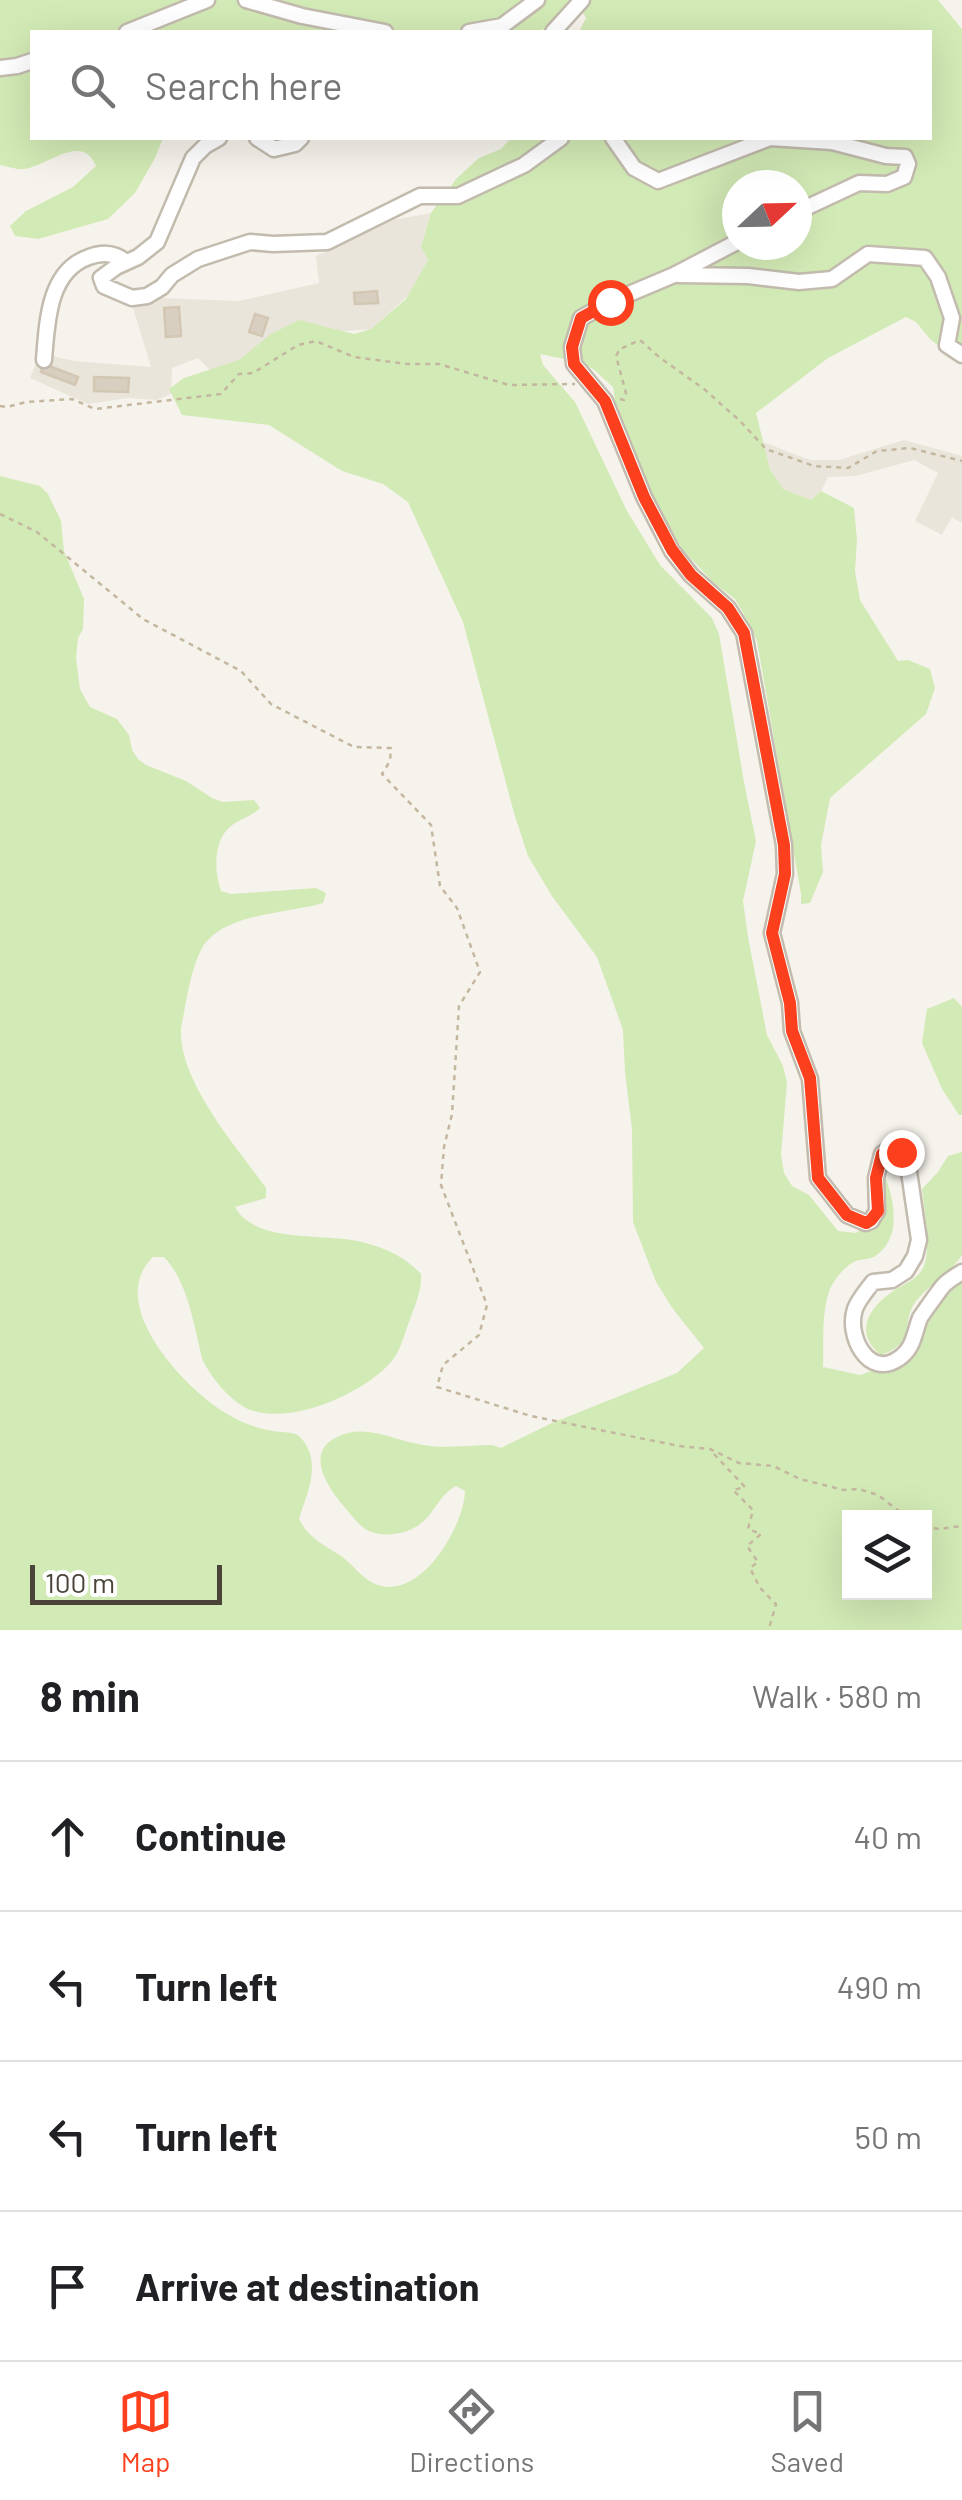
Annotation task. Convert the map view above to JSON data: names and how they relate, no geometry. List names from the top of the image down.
{
  "scale_bar": "100 m",
  "north": "right",
  "page": {
    "search": "Search here",
    "scale": "100 m",
    "heading": ["8 min", "Walk · 580 m"],
    "list": [
      ["Continue", "40 m"],
      ["Turn left", "490 m"],
      ["Turn left", "50 m"],
      "Arrive at destination"
    ],
    "nav": ["Map", "Directions", "Saved"]
  }
}
